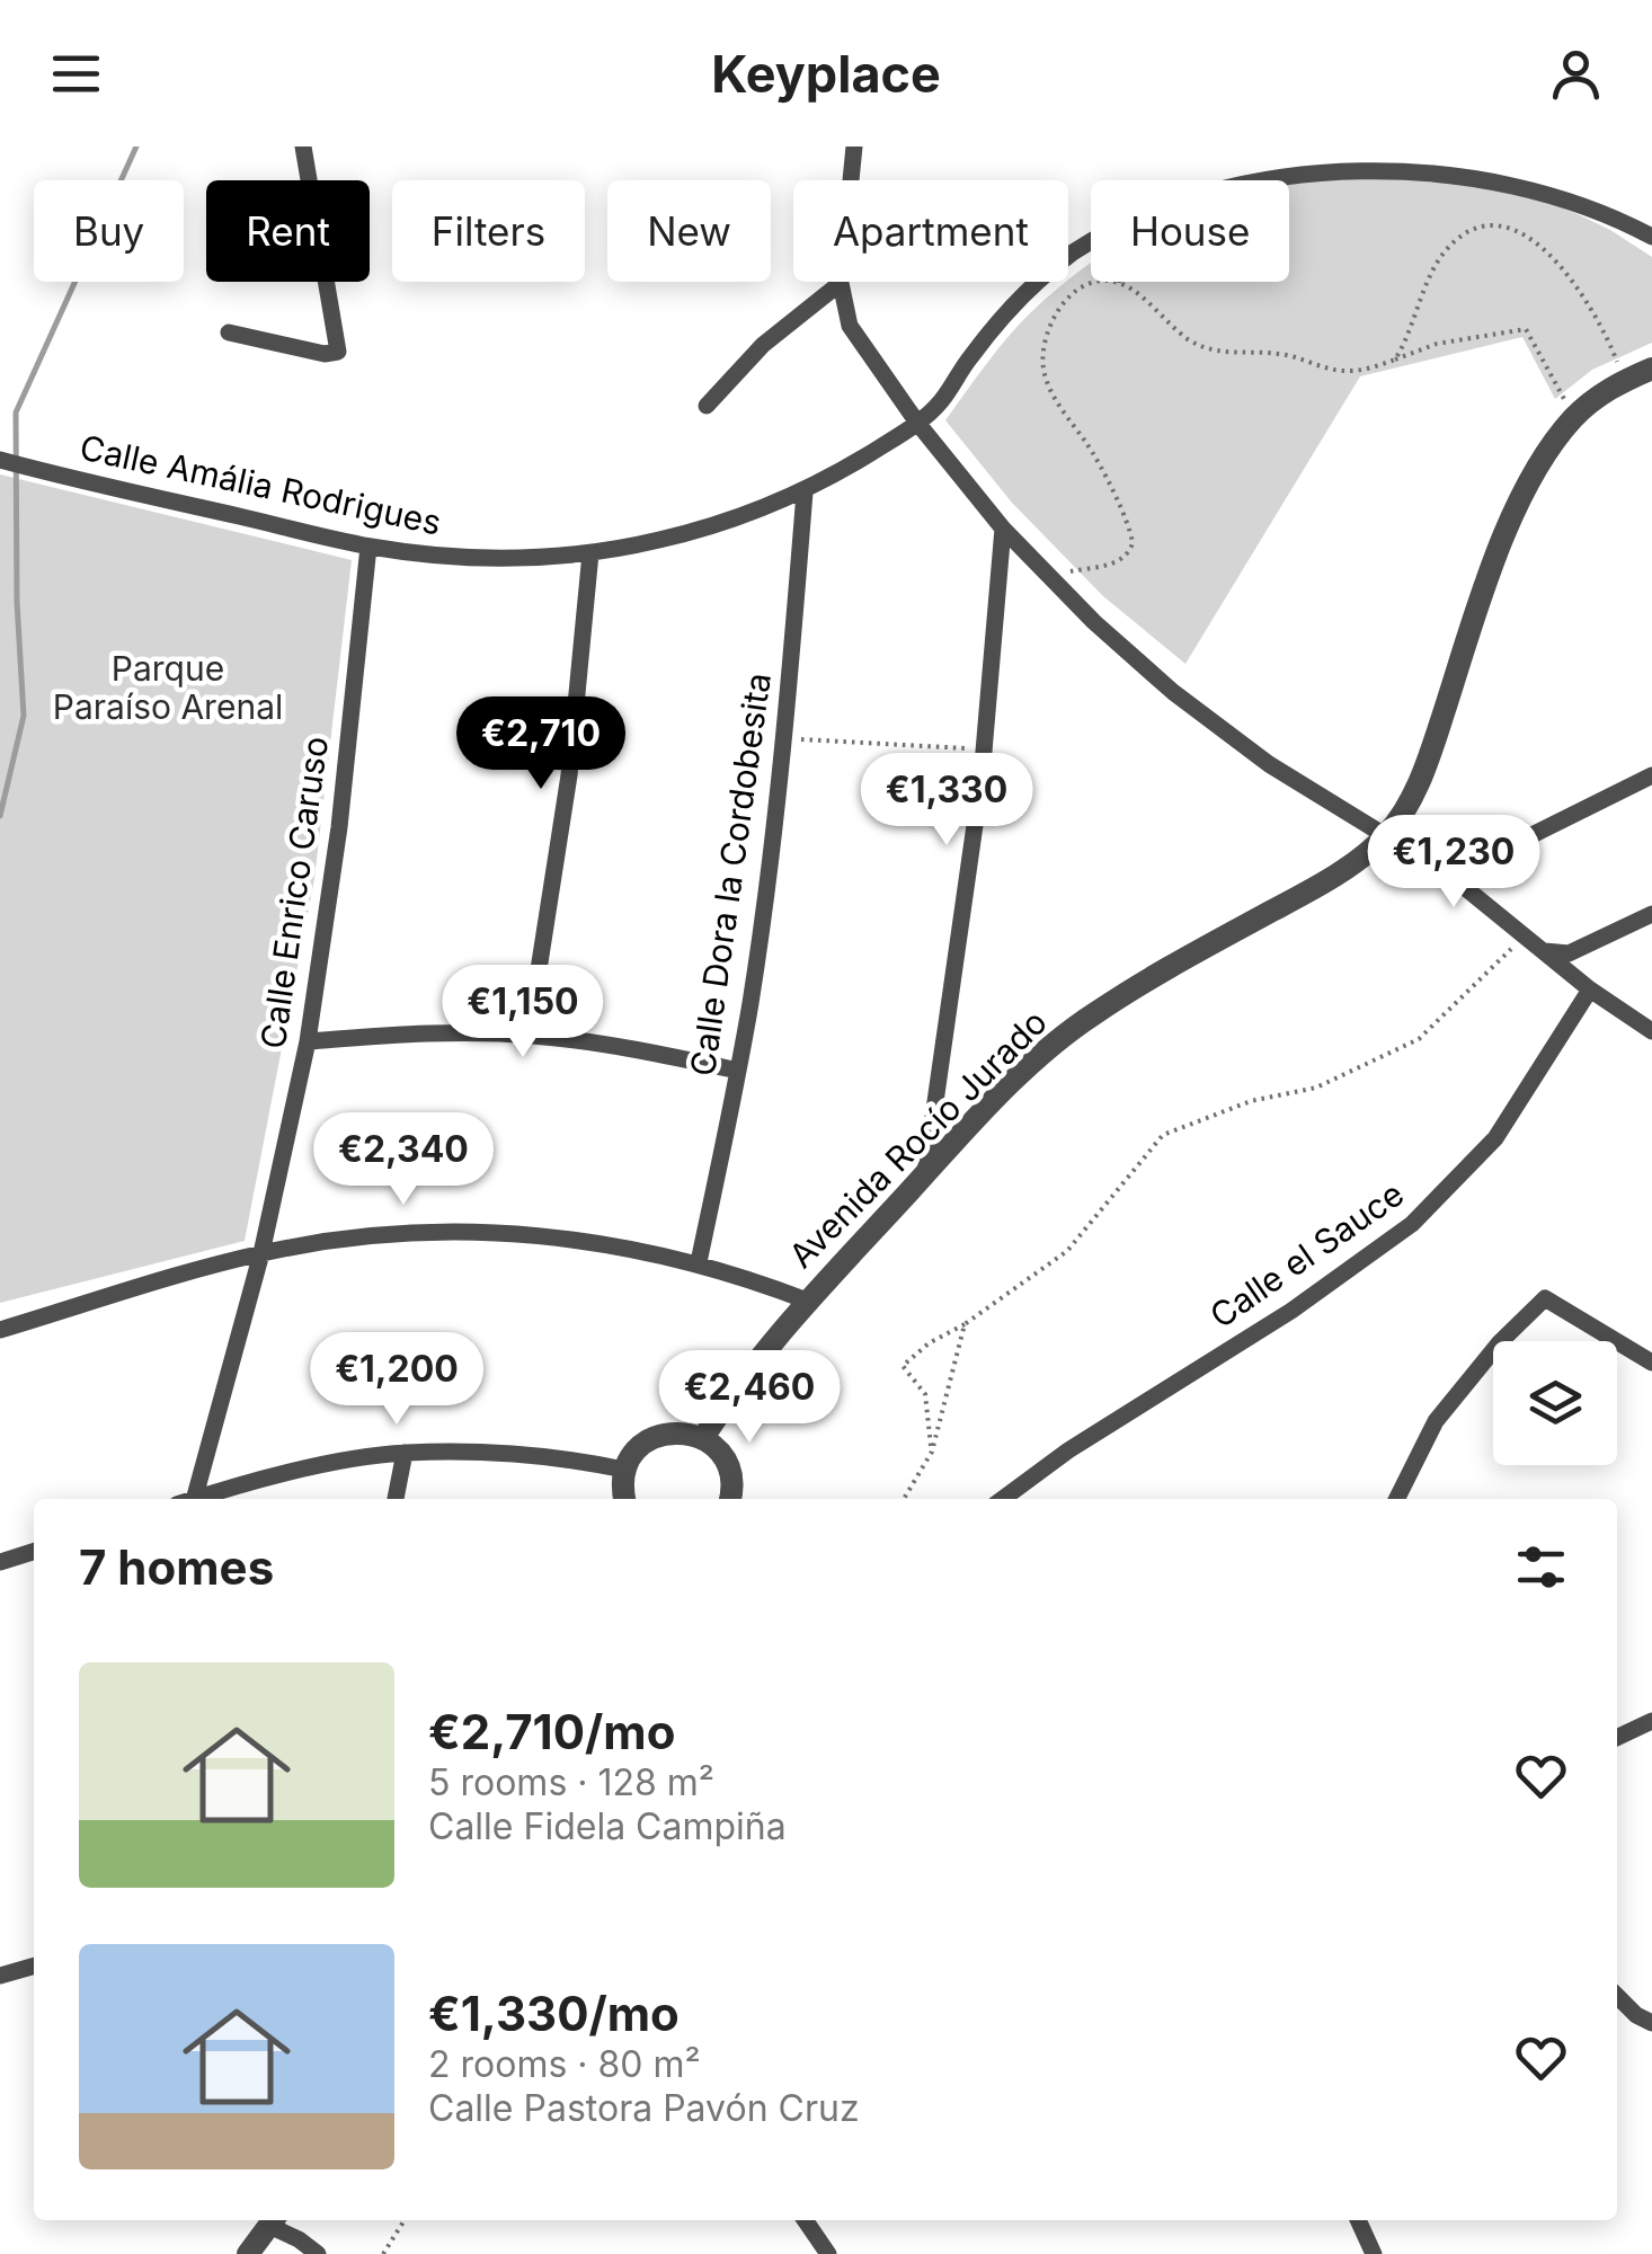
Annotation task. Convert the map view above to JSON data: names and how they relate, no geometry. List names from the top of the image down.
{
  "streets": {
    "street": [
      "Calle Amália Rodrigues",
      "Calle Dora la Cordobesita",
      "Calle Enrico Caruso",
      "Avenida Rocío Jurado",
      "Calle el Sauce"
    ]
  },
  "crossings": [
    ["Calle Amália Rodrigues", "Calle Dora la Cordobesita"],
    ["Calle Amália Rodrigues", "Calle Enrico Caruso"]
  ],
  "parks": ["Parque Paraíso Arenal"],
  "page": {
    "header": "Keyplace",
    "chip": [
      "Buy",
      "Rent",
      "Filters",
      "New",
      "Apartment",
      "House"
    ],
    "price": [
      "€2,710",
      "€1,330",
      "€1,230",
      "€1,150",
      "€2,340",
      "€1,200",
      "€2,460"
    ],
    "heading": "7 homes",
    "list": [
      {
        "name": "€2,710/mo",
        "note": "5 rooms · 128 m² · Calle Fidela Campiña"
      },
      {
        "name": "€1,330/mo",
        "note": "2 rooms · 80 m² · Calle Pastora Pavón Cruz"
      }
    ]
  }
}
